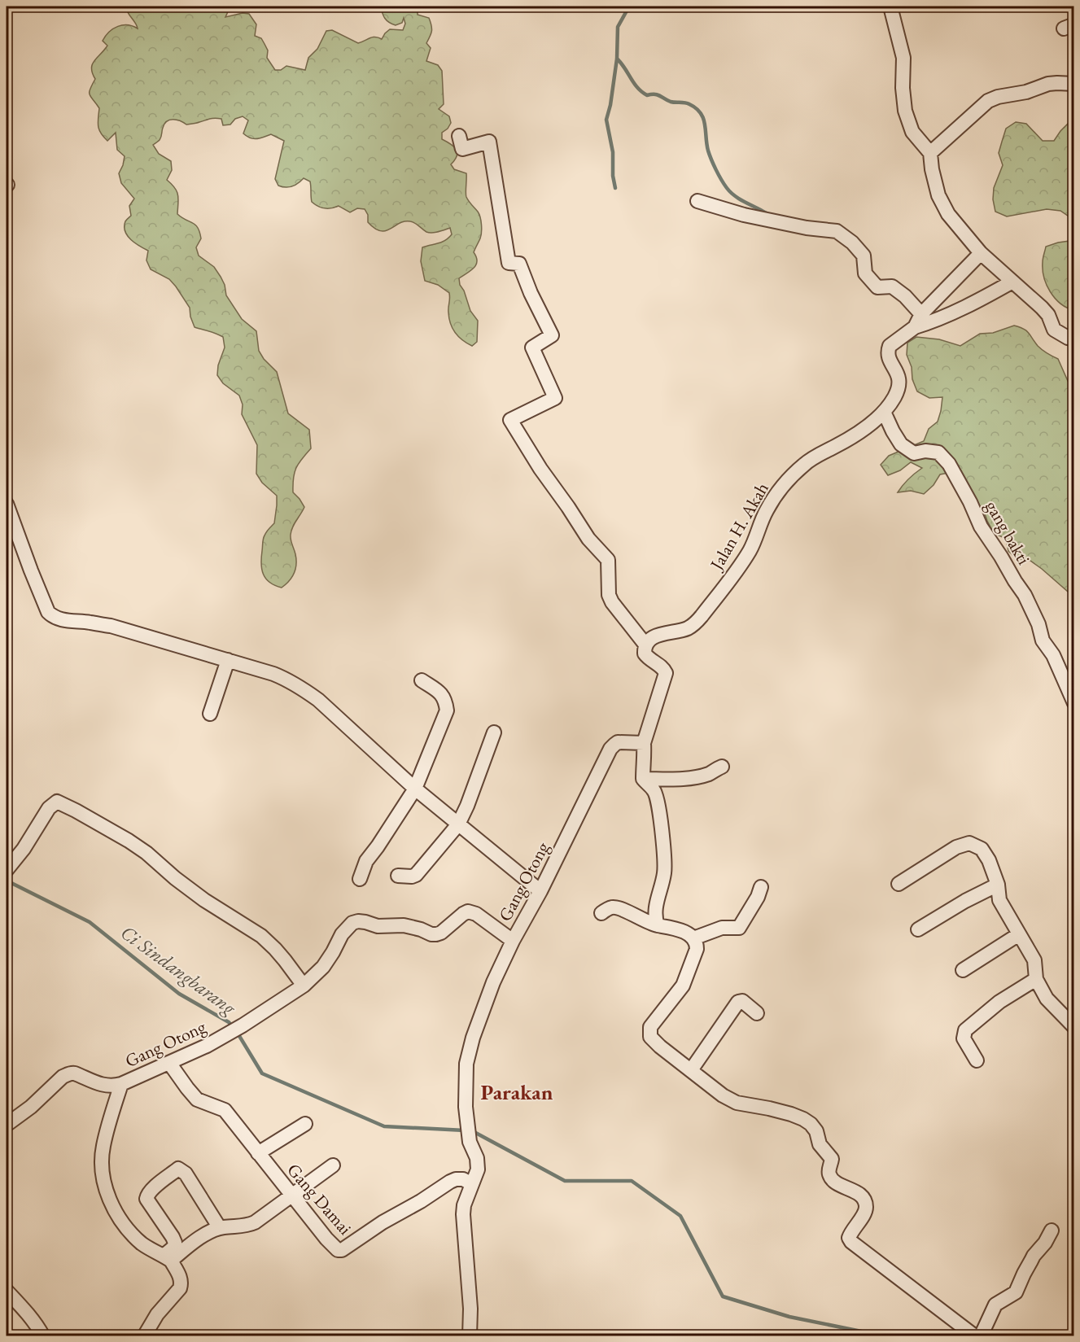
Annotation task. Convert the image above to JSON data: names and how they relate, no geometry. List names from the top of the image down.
{
  "streets": {
    "street": [
      "Jalan H. Akah",
      "gang bakti",
      "Gang Otong",
      "Gang Damai"
    ]
  },
  "crossings": [
    ["Jalan H. Akah", "gang bakti"],
    ["Gang Otong", "Gang Damai"]
  ],
  "districts": ["Parakan"],
  "water": ["Ci Sindangbarang"]
}
